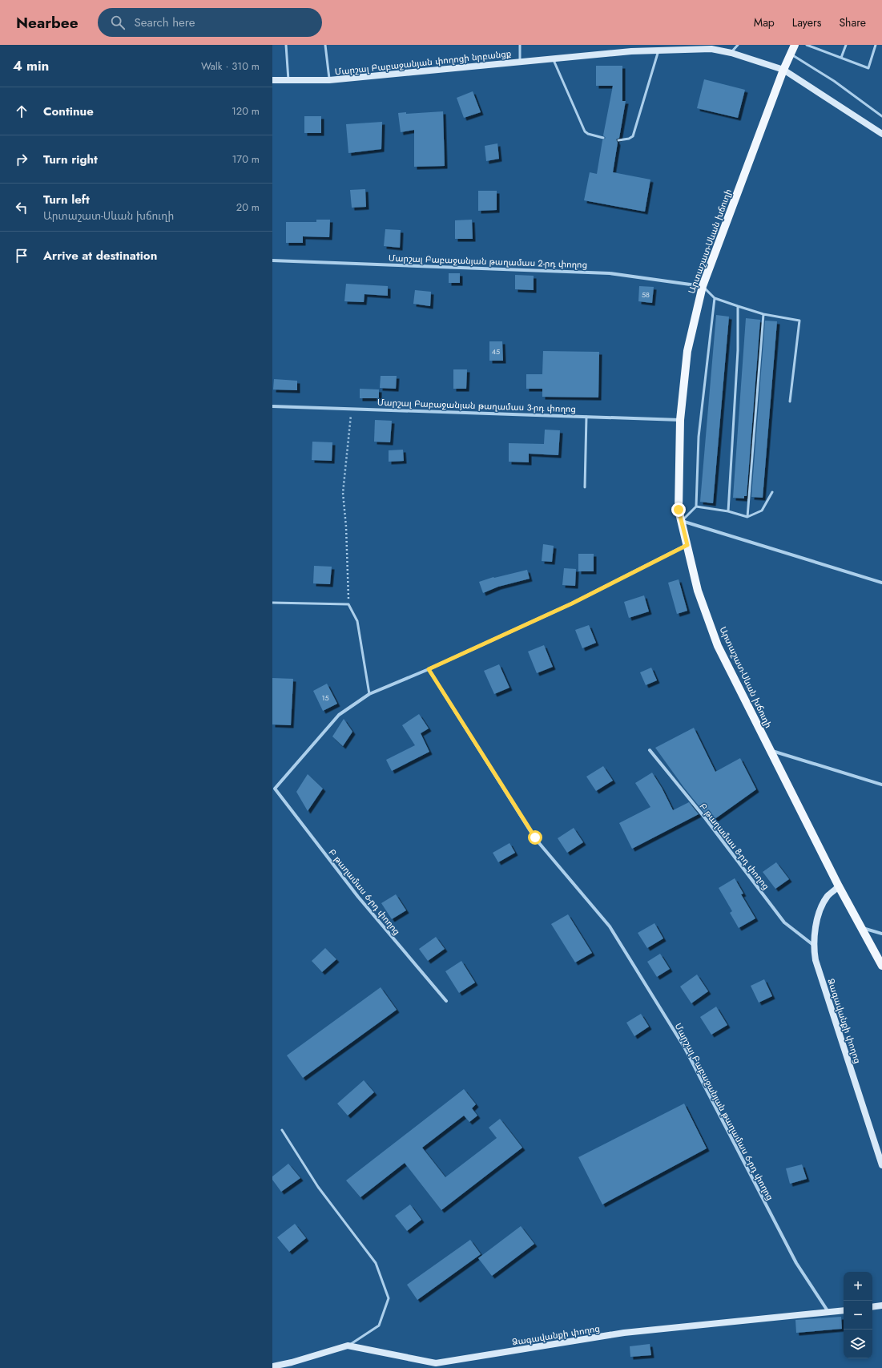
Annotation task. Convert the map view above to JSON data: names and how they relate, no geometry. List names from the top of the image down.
{
  "streets": {
    "main road": ["Արտաշատ-Սևան խճուղի"],
    "street": [
      "Մարշալ Բաբաջանյան փողոցի նրբանցք",
      "Մարշալ Բաբաջանյան թաղամաս 2-րդ փողոց",
      "Մարշալ Բաբաջանյան թաղամաս 3-րդ փողոց",
      "Բ թաղամաս 8-րդ փողոց",
      "Բ թաղամաս 6-րդ փողոց",
      "Ձագավանքի փողոց",
      "Մարշալ Բաբաջանյան թաղամաս 6-րդ փողոց"
    ]
  },
  "crossings": [
    ["Մարշալ Բաբաջանյան փողոցի նրբանցք", "Արտաշատ-Սևան խճուղի"],
    ["Արտաշատ-Սևան խճուղի", "Մարշալ Բաբաջանյան թաղամաս 2-րդ փողոց"],
    ["Արտաշատ-Սևան խճուղի", "Մարշալ Բաբաջանյան թաղամաս 3-րդ փողոց"],
    ["Արտաշատ-Սևան խճուղի", "Ձագավանքի փողոց"],
    ["Բ թաղամաս 8-րդ փողոց", "Ձագավանքի փողոց"],
    ["Ձագավանքի փողոց", "Մարշալ Բաբաջանյան թաղամաս 6-րդ փողոց"]
  ],
  "house_numbers": ["58", "45", "15"],
  "page": {
    "header": "Nearbee",
    "search": "Search here",
    "nav": ["Map", "Layers", "Share"],
    "heading": ["4 min", "Walk · 310 m"],
    "list": [
      ["Continue", "120 m"],
      ["Turn right", "170 m"],
      ["Turn left", "Արտաշատ-Սևան խճուղի", "20 m"],
      "Arrive at destination"
    ],
    "map_buttons": ["+", "−"]
  }
}
